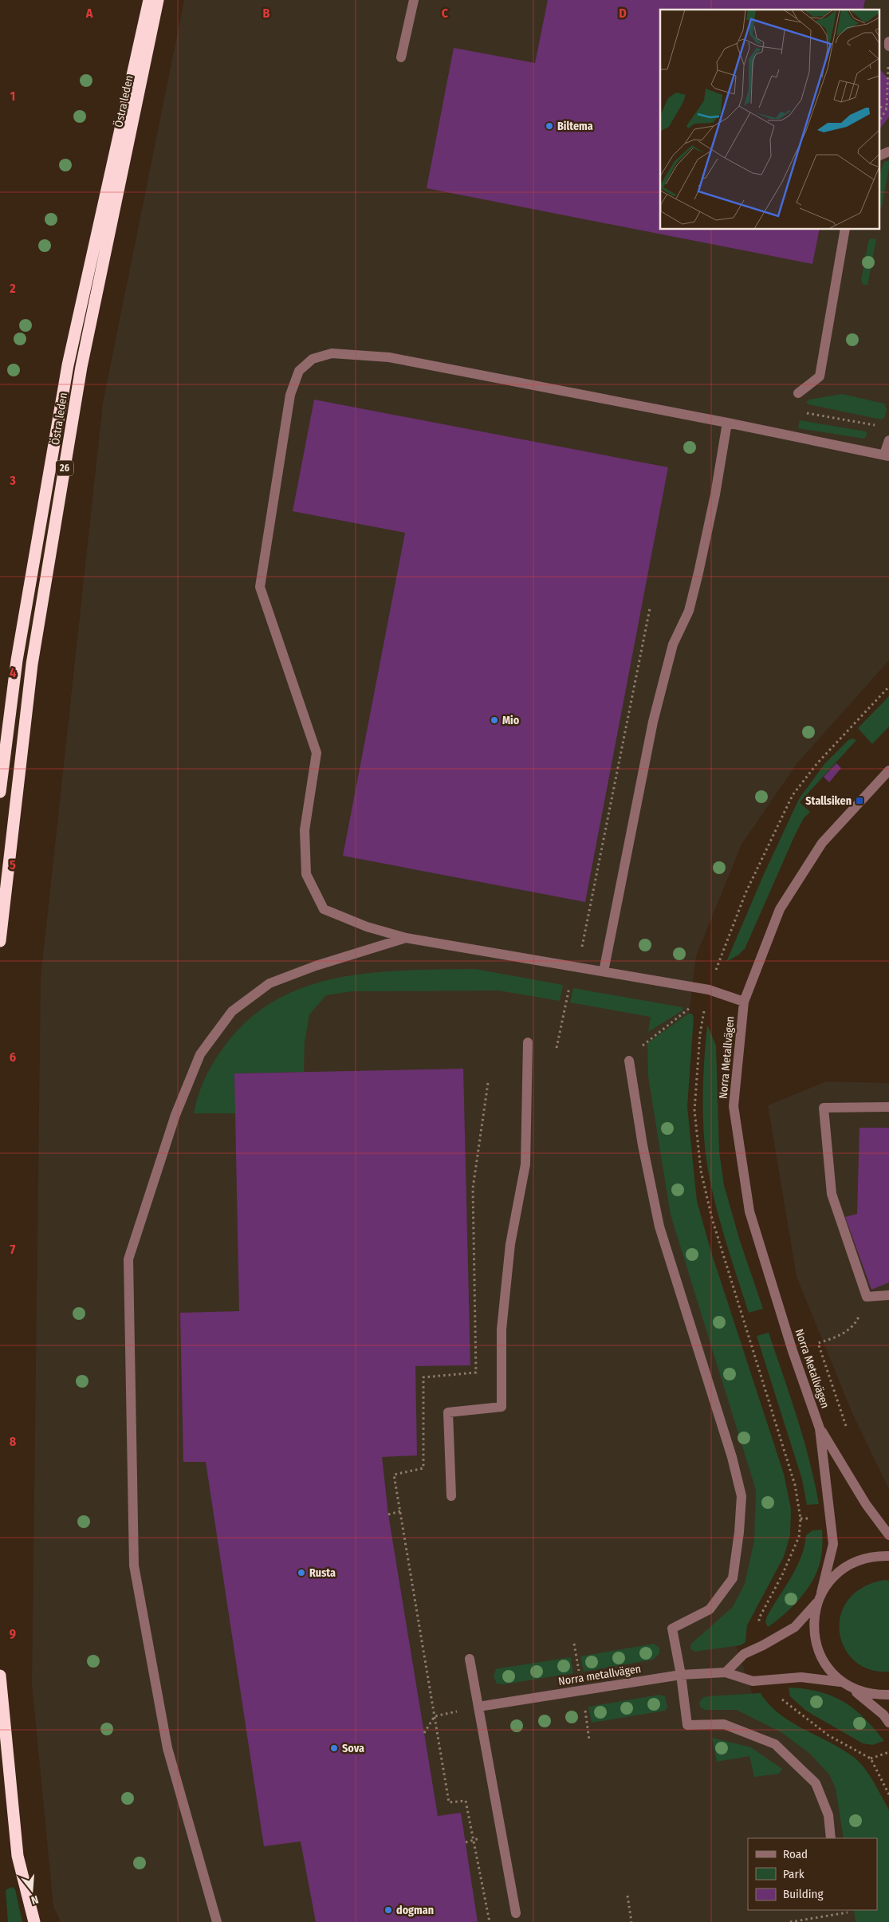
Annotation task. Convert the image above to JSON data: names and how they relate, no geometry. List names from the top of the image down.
{
  "streets": {
    "highway": ["Östra leden", "26"],
    "street": ["Norra Metallvägen", "Norra metallvägen"]
  },
  "places": {
    "other": [
      "Biltema",
      "Mio",
      "Rusta",
      "Sova",
      "dogman"
    ],
    "transit": ["Stallsiken"]
  },
  "legend": ["Road", "Park", "Building"],
  "north": "bottom",
  "grid": {
    "columns": [
      "A",
      "B",
      "C",
      "D"
    ],
    "rows": [
      "1",
      "2",
      "3",
      "4",
      "5",
      "6",
      "7",
      "8",
      "9"
    ]
  }
}
